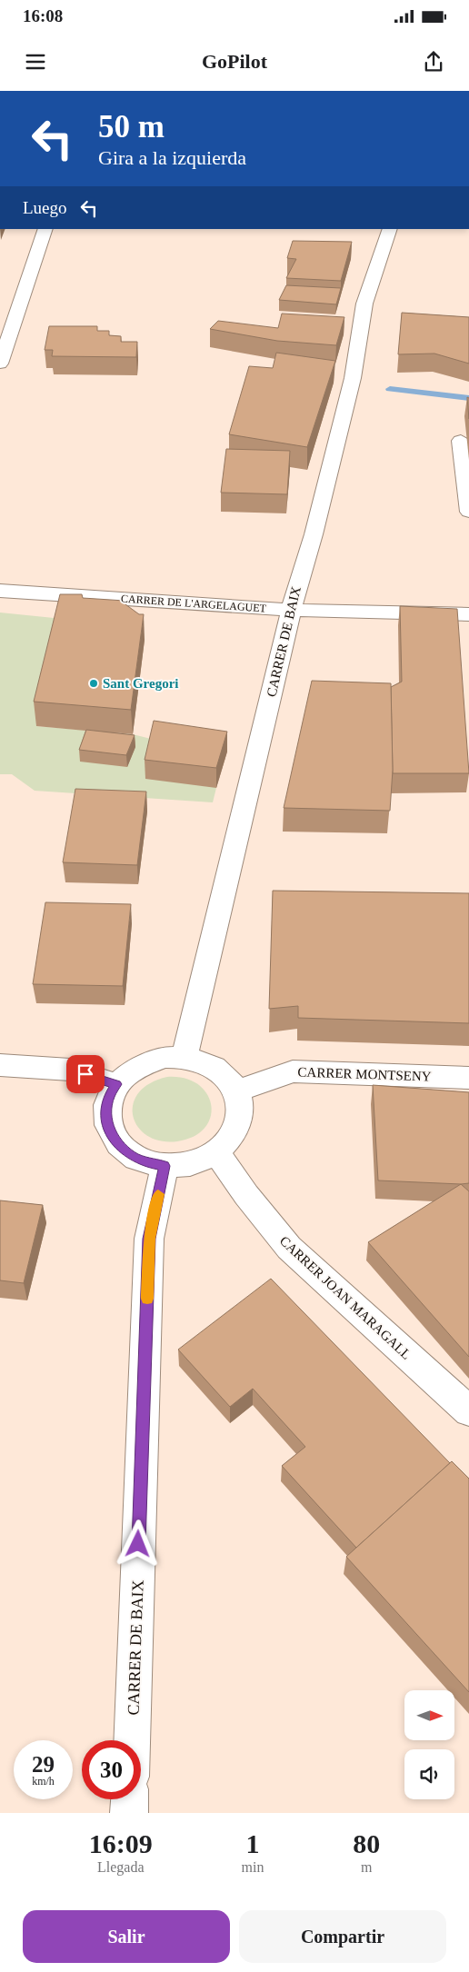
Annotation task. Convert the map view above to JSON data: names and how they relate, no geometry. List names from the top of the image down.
{
  "streets": {
    "street": [
      "CARRER DE L'ARGELAGUET",
      "CARRER DE BAIX",
      "CARRER MONTSENY",
      "CARRER JOAN MARAGALL"
    ]
  },
  "crossings": [
    ["CARRER DE L'ARGELAGUET", "CARRER DE BAIX"],
    ["CARRER DE BAIX", "CARRER MONTSENY"],
    ["CARRER DE BAIX", "CARRER JOAN MARAGALL"],
    ["CARRER MONTSENY", "CARRER JOAN MARAGALL"]
  ],
  "places": ["Sant Gregori"],
  "north": "right",
  "page": {
    "status": "16:08",
    "header": "GoPilot",
    "turn": ["50 m", "Gira a la izquierda"],
    "then": "Luego",
    "speed": "29 km/h",
    "limit": "30",
    "eta": [
      "16:09",
      "Llegada",
      "1",
      "min",
      "80",
      "m"
    ],
    "buttons": ["Salir", "Compartir"]
  }
}
